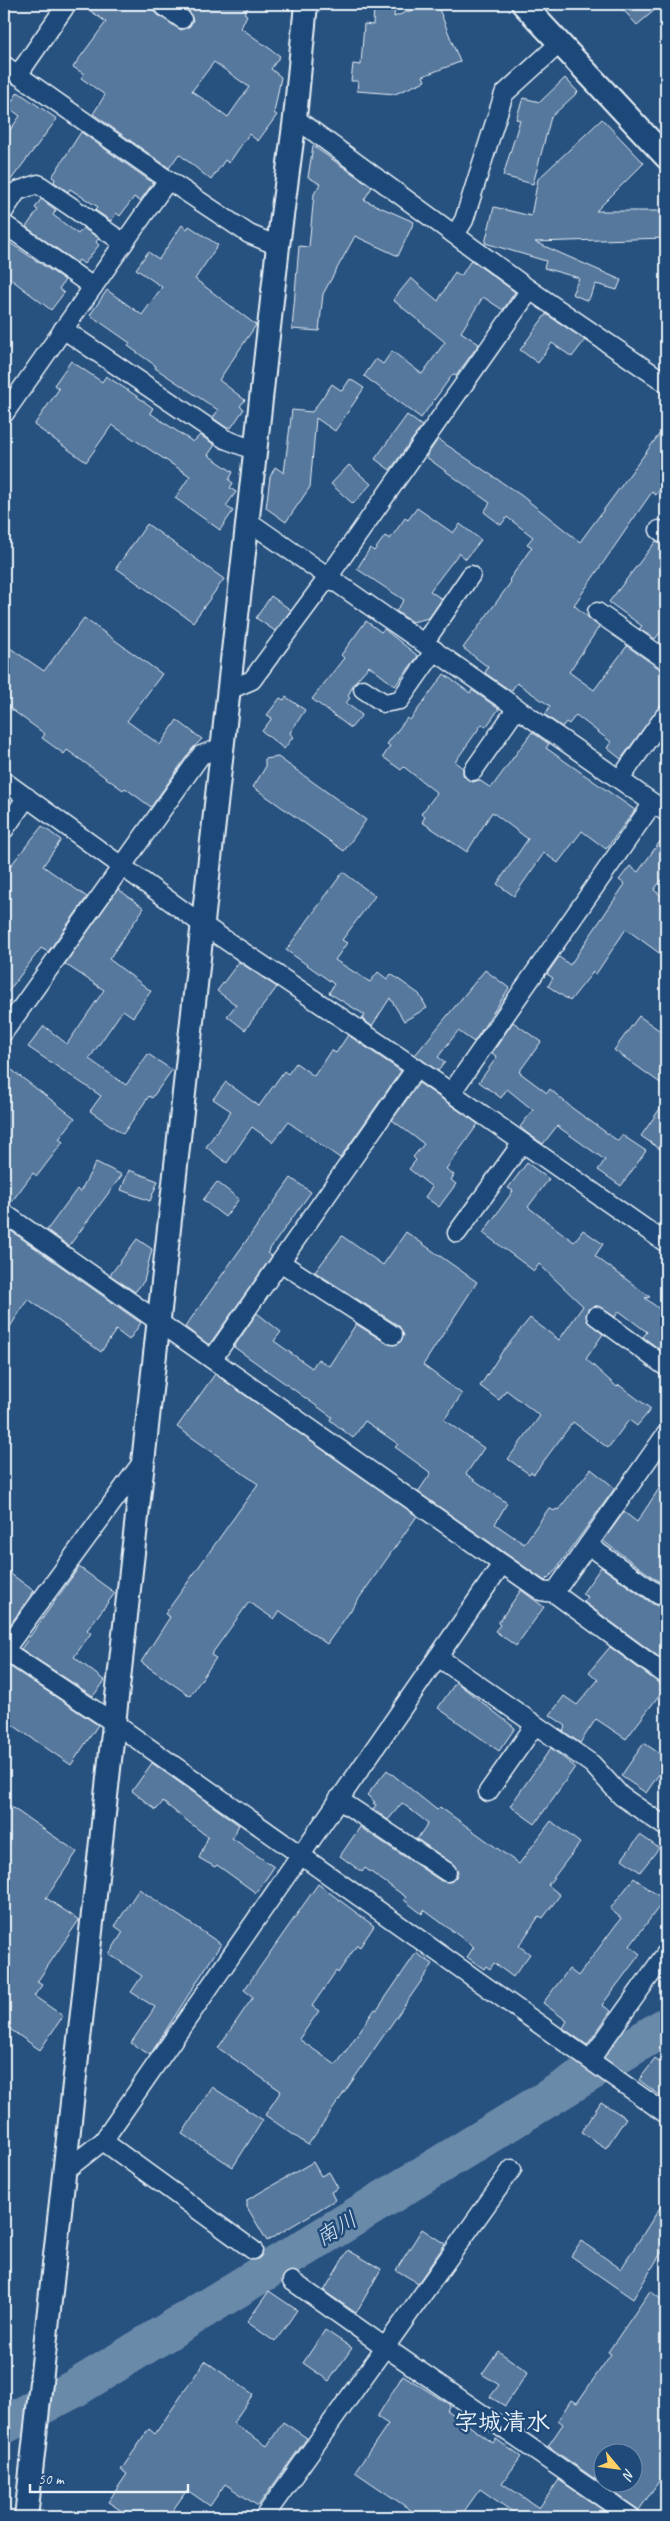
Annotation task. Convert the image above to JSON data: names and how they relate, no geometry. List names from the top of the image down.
{
  "districts": ["字城清水"],
  "water": ["南川"],
  "scale_bar": "50 m",
  "north": "bottom right"
}
